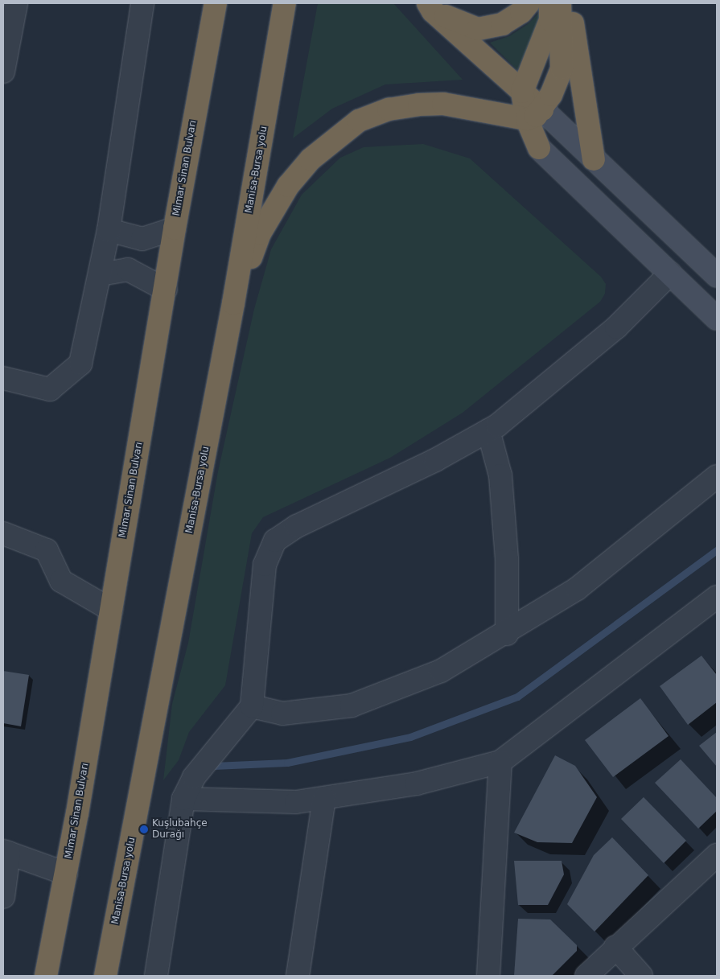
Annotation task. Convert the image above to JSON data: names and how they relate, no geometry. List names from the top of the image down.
{
  "streets": {
    "highway": ["Mimar Sinan Bulvarı", "Manisa-Bursa yolu"]
  },
  "places": ["Kuşlubahçe Durağı"]
}
